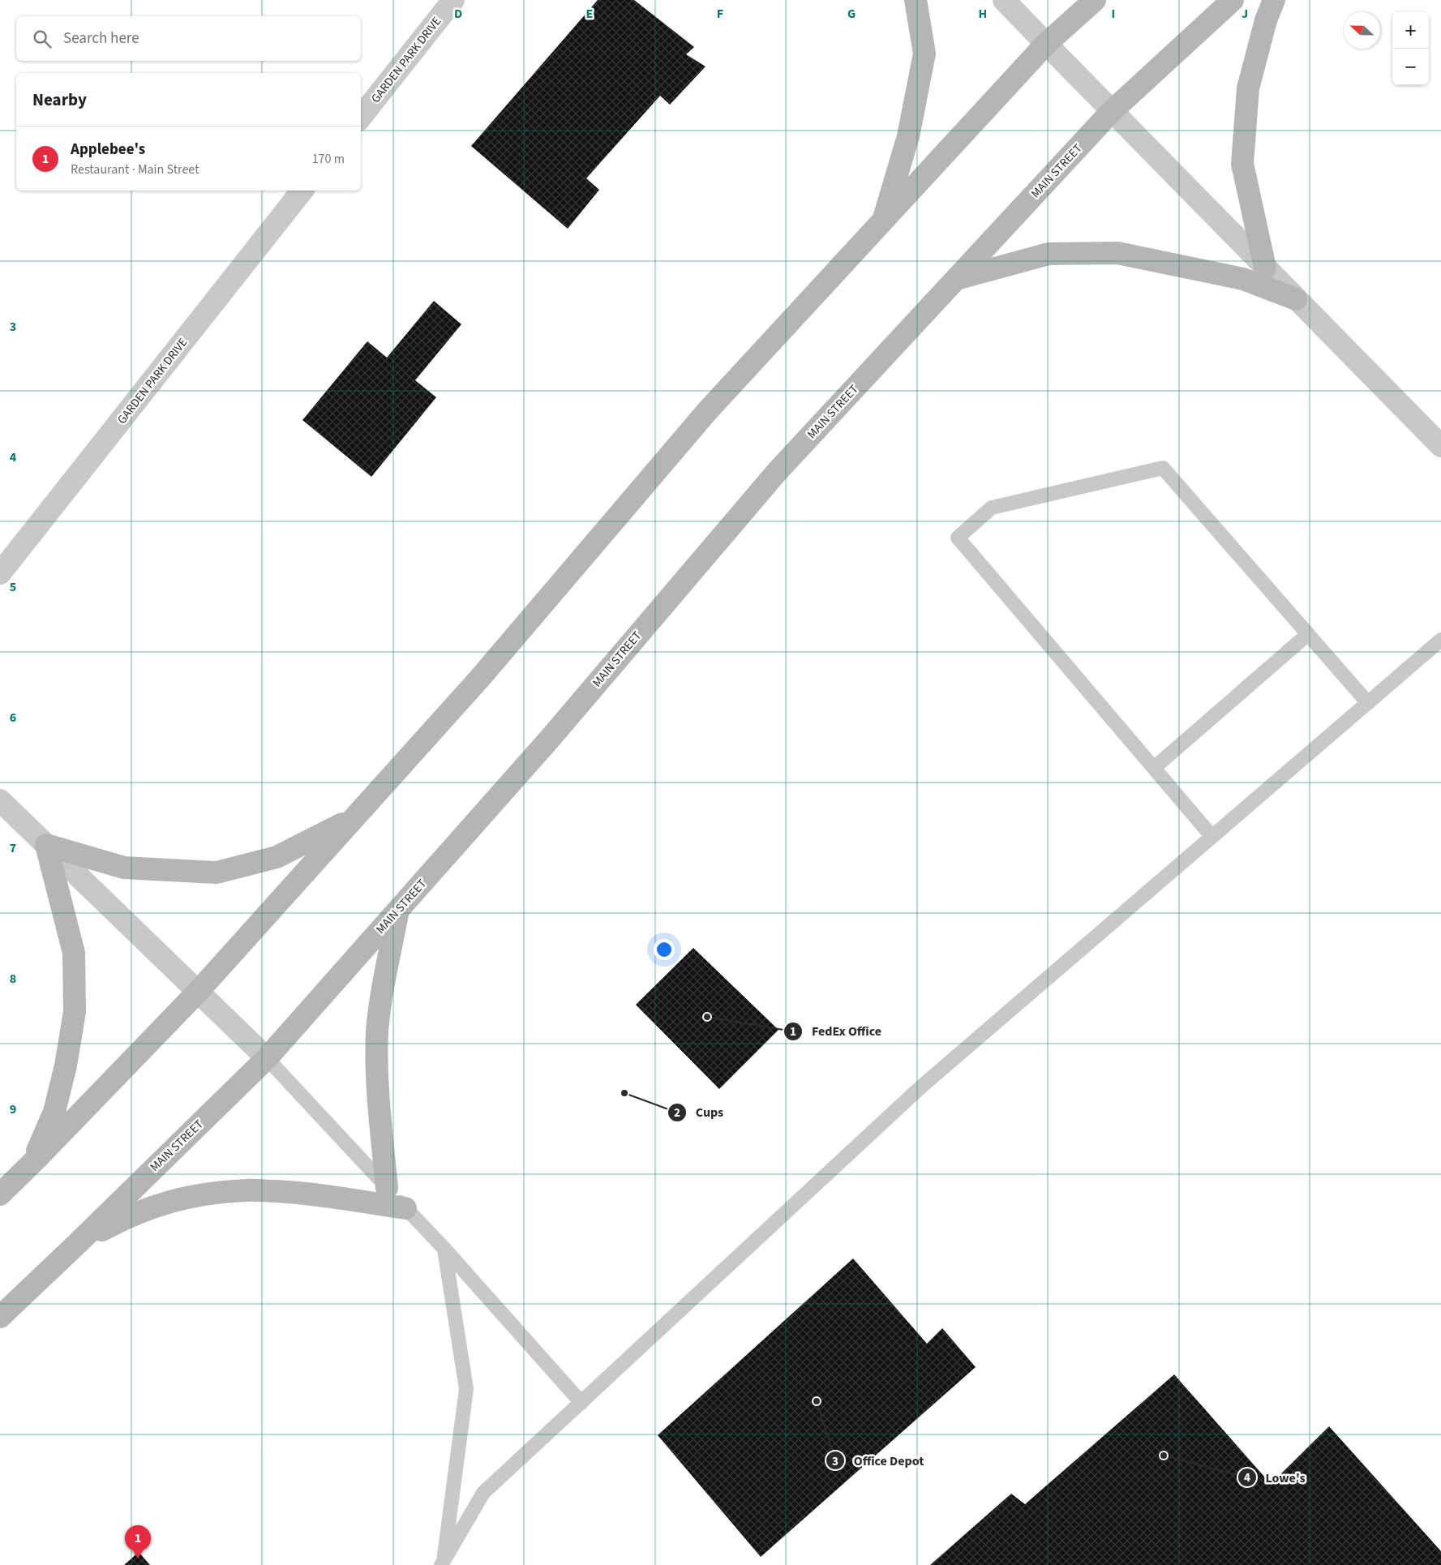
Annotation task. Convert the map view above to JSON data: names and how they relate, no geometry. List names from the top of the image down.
{
  "streets": {
    "main road": ["MAIN STREET"],
    "street": ["GARDEN PARK DRIVE"]
  },
  "places": [
    "FedEx Office",
    "Cups",
    "Office Depot",
    "Lowe's"
  ],
  "north": "left",
  "page": {
    "map_buttons": ["+", "−"],
    "search": "Search here",
    "heading": "Nearby",
    "list": [
      {
        "mark": "1",
        "name": "Applebee's",
        "note": "Restaurant · Main Street",
        "value": "170 m"
      }
    ],
    "pins": "1"
  },
  "grid": {
    "columns": [
      "D",
      "E",
      "F",
      "G",
      "H",
      "I",
      "J"
    ],
    "rows": [
      "3",
      "4",
      "5",
      "6",
      "7",
      "8",
      "9"
    ]
  }
}
